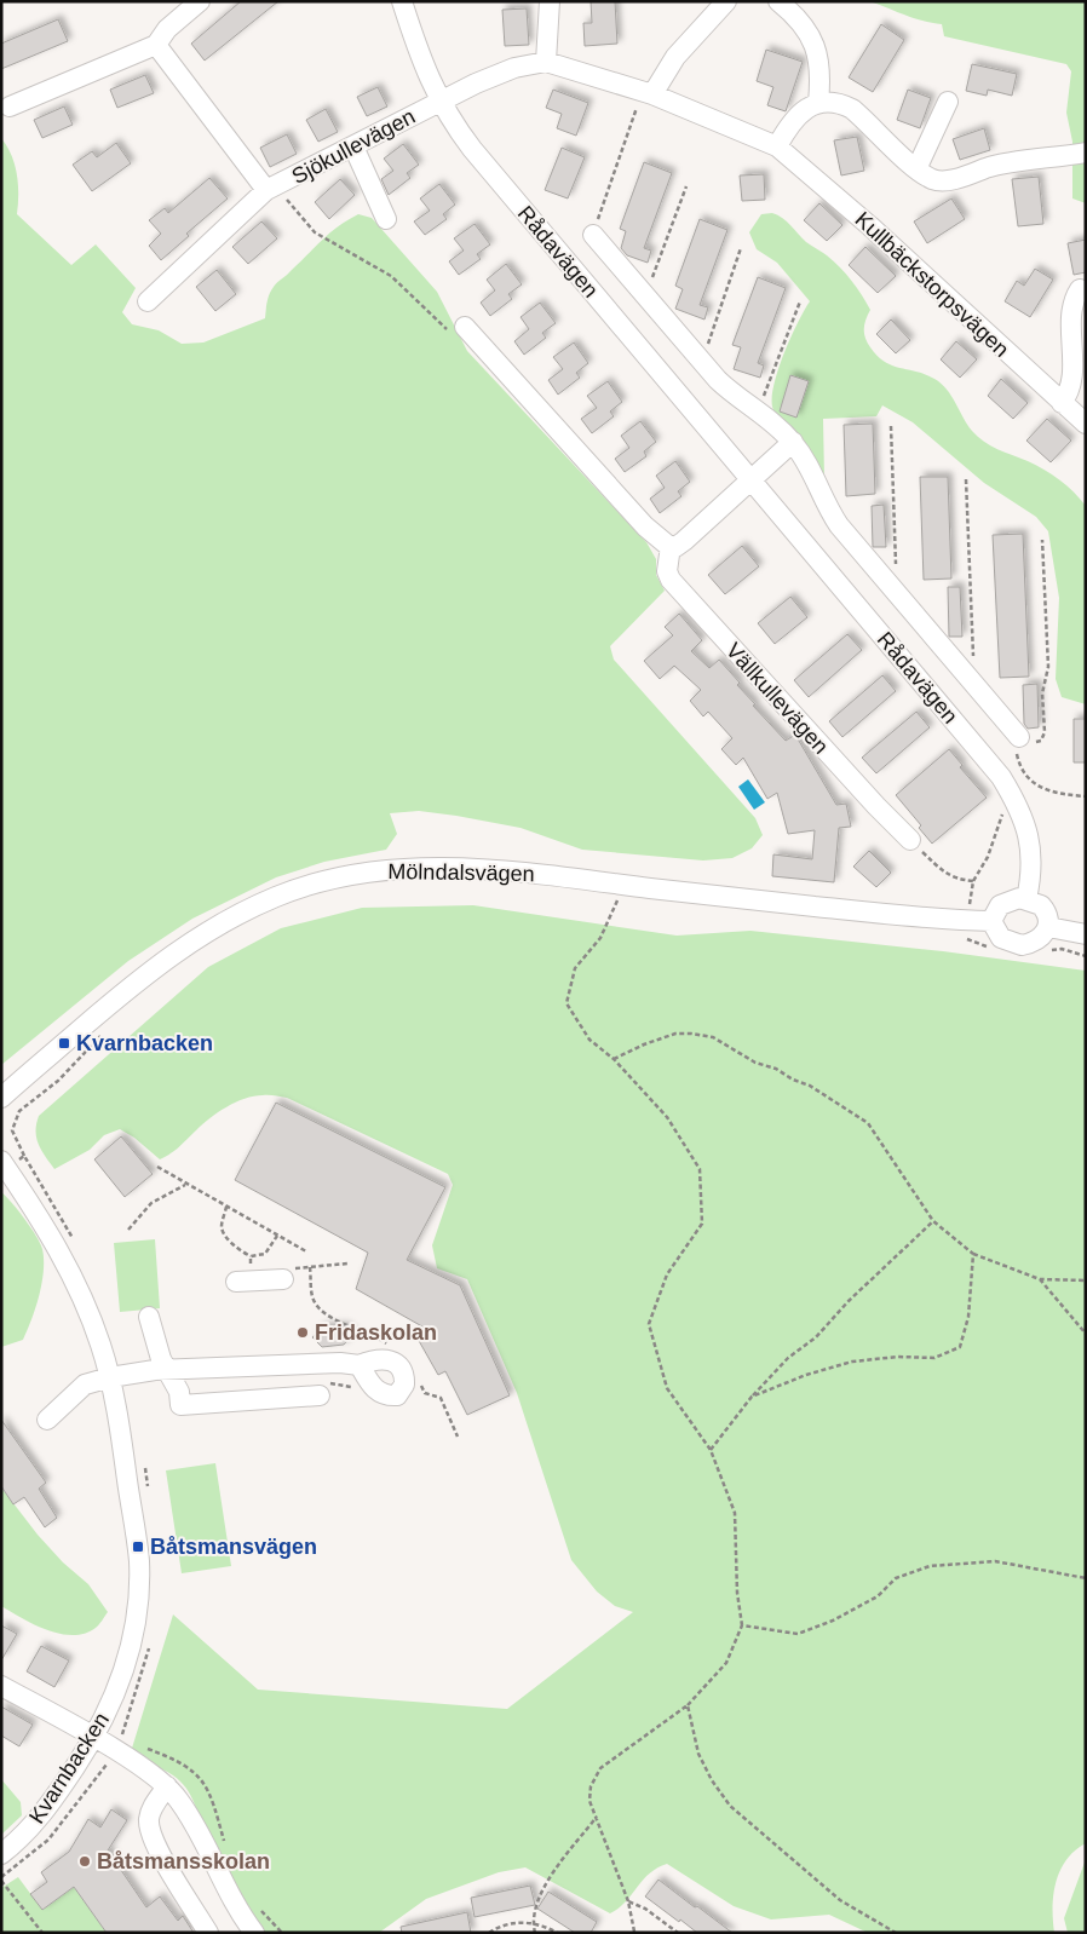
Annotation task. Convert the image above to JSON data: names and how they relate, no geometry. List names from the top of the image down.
{
  "streets": {
    "street": [
      "Sjökullevägen",
      "Rådavägen",
      "Kullbäckstorpsvägen",
      "Vällkullevägen",
      "Mölndalsvägen",
      "Kvarnbacken"
    ]
  },
  "crossings": [
    ["Sjökullevägen", "Rådavägen"],
    ["Sjökullevägen", "Kullbäckstorpsvägen"],
    ["Rådavägen", "Kullbäckstorpsvägen"],
    ["Rådavägen", "Mölndalsvägen"]
  ],
  "places": {
    "transit": ["Kvarnbacken", "Båtsmansvägen"],
    "other": ["Fridaskolan", "Båtsmansskolan"]
  }
}
